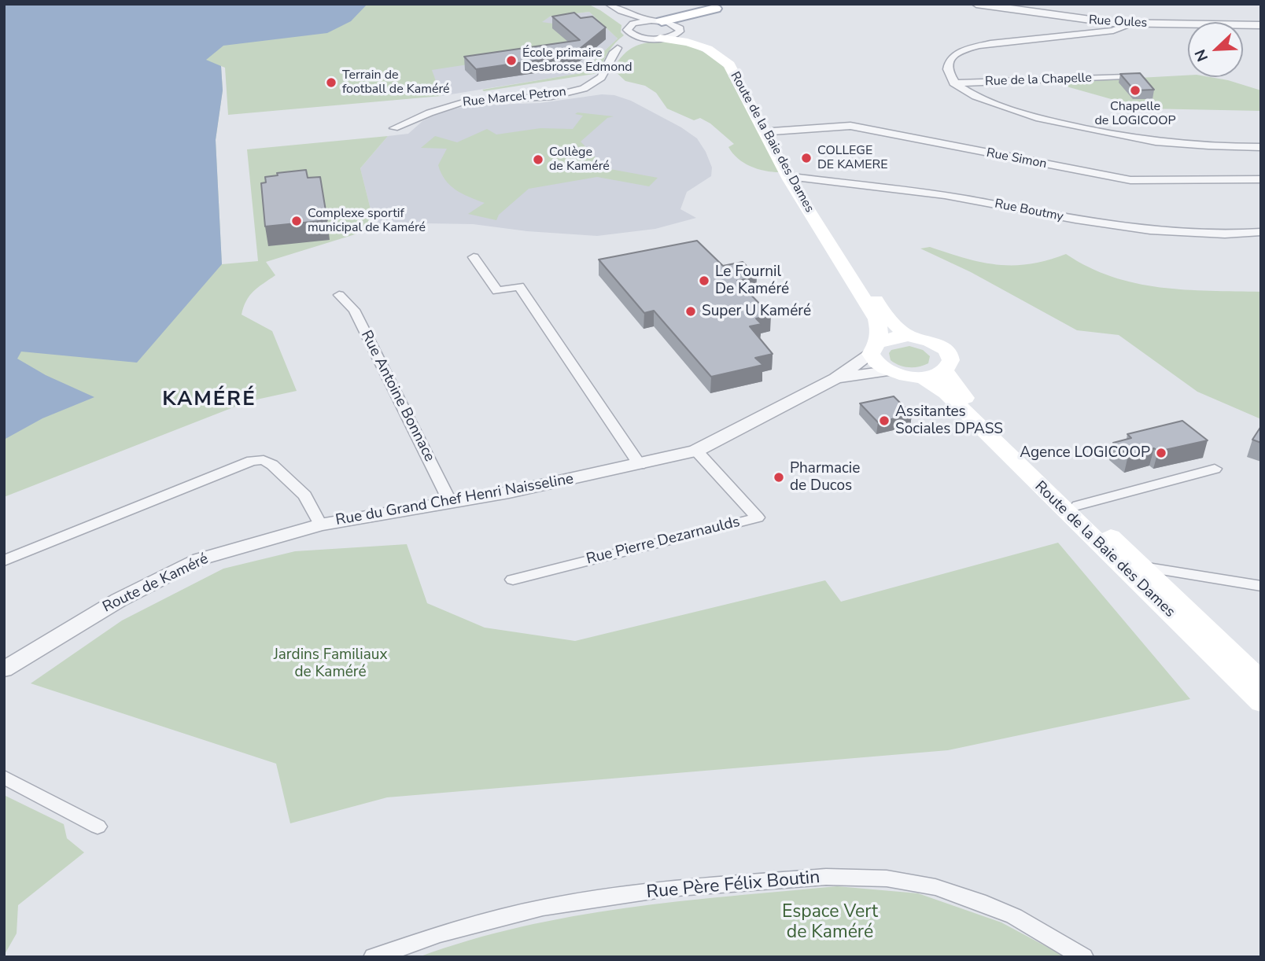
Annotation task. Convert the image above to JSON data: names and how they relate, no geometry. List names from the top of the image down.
{
  "streets": {
    "main road": ["Route de la Baie des Dames"],
    "street": [
      "Rue Oules",
      "Rue de la Chapelle",
      "Rue Marcel Petron",
      "Rue Simon",
      "Rue Boutmy",
      "Rue Antoine Bonnace",
      "Rue du Grand Chef Henri Naisseline",
      "Rue Pierre Dezarnaulds",
      "Route de Kaméré",
      "Rue Père Félix Boutin"
    ]
  },
  "crossings": [
    ["Route de la Baie des Dames", "Rue Simon"],
    ["Route de la Baie des Dames", "Rue Boutmy"],
    ["Route de la Baie des Dames", "Rue du Grand Chef Henri Naisseline"],
    ["Rue Antoine Bonnace", "Rue du Grand Chef Henri Naisseline"],
    ["Rue du Grand Chef Henri Naisseline", "Rue Pierre Dezarnaulds"],
    ["Rue du Grand Chef Henri Naisseline", "Route de Kaméré"]
  ],
  "districts": ["KAMÉRÉ"],
  "parks": ["Jardins Familiaux de Kaméré", "Espace Vert de Kaméré"],
  "places": [
    "École primaire Desbrosse Edmond",
    "Terrain de football de Kaméré",
    "Chapelle de LOGICOOP",
    "COLLEGE DE KAMERE",
    "Collège de Kaméré",
    "Complexe sportif municipal de Kaméré",
    "Le Fournil De Kaméré",
    "Super U Kaméré",
    "Assitantes Sociales DPASS",
    "Agence LOGICOOP",
    "Pharmacie de Ducos"
  ],
  "north": "bottom left"
}
